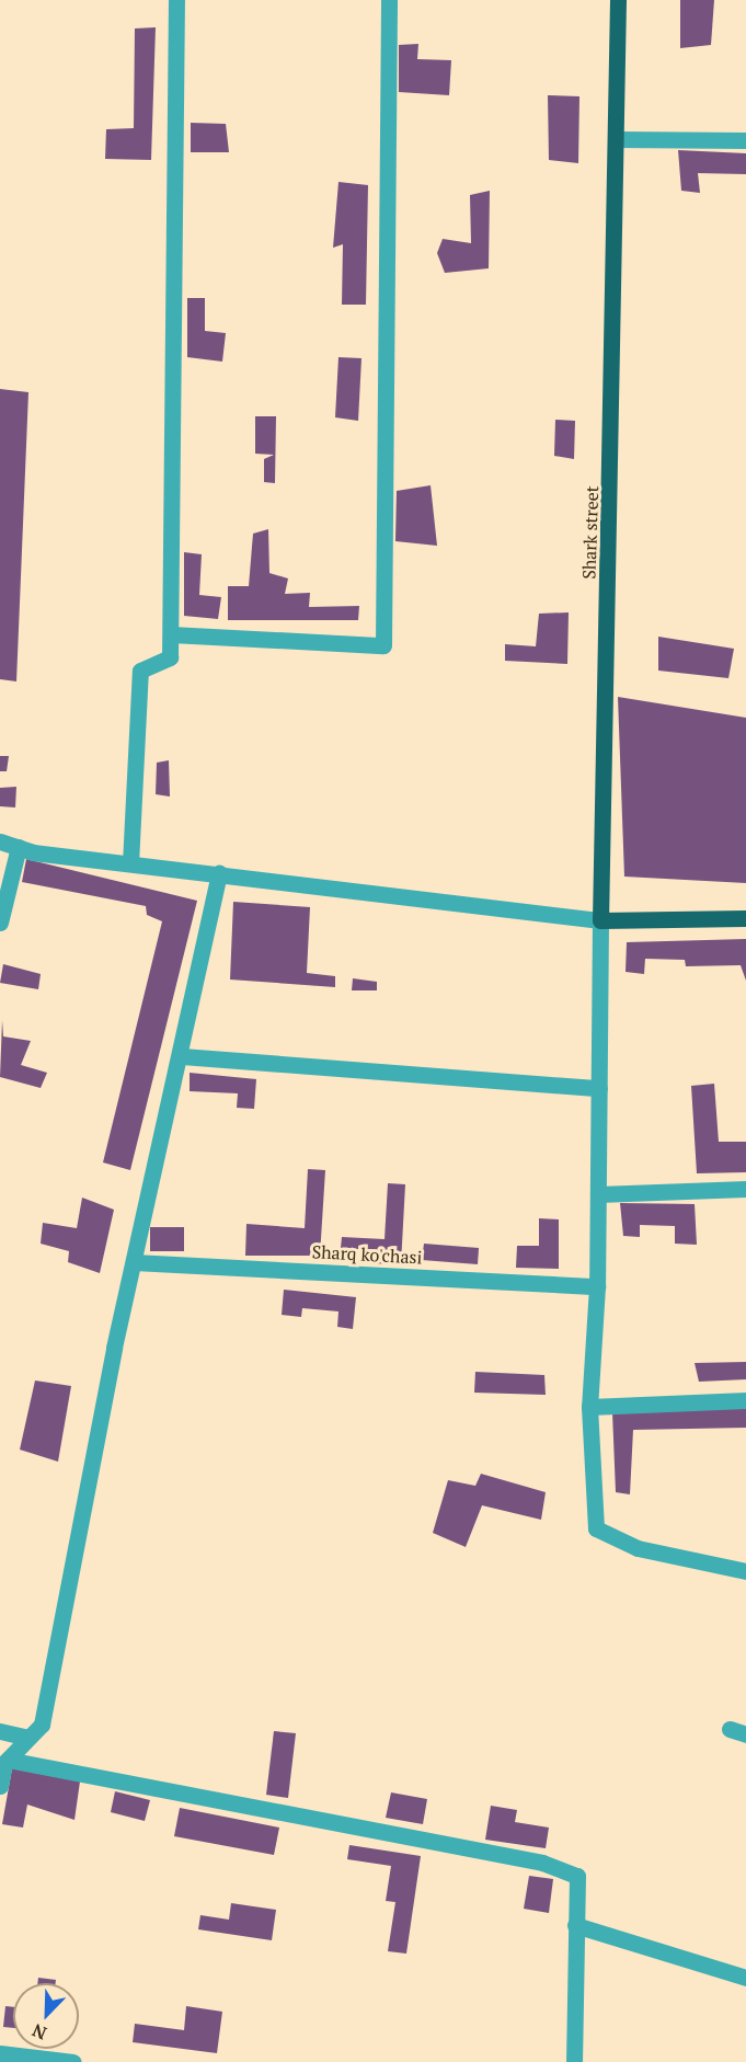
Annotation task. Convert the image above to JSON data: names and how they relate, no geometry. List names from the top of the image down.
{
  "streets": {
    "main road": ["Shark street"],
    "street": ["Sharq ko'chasi"]
  },
  "north": "bottom left"
}
